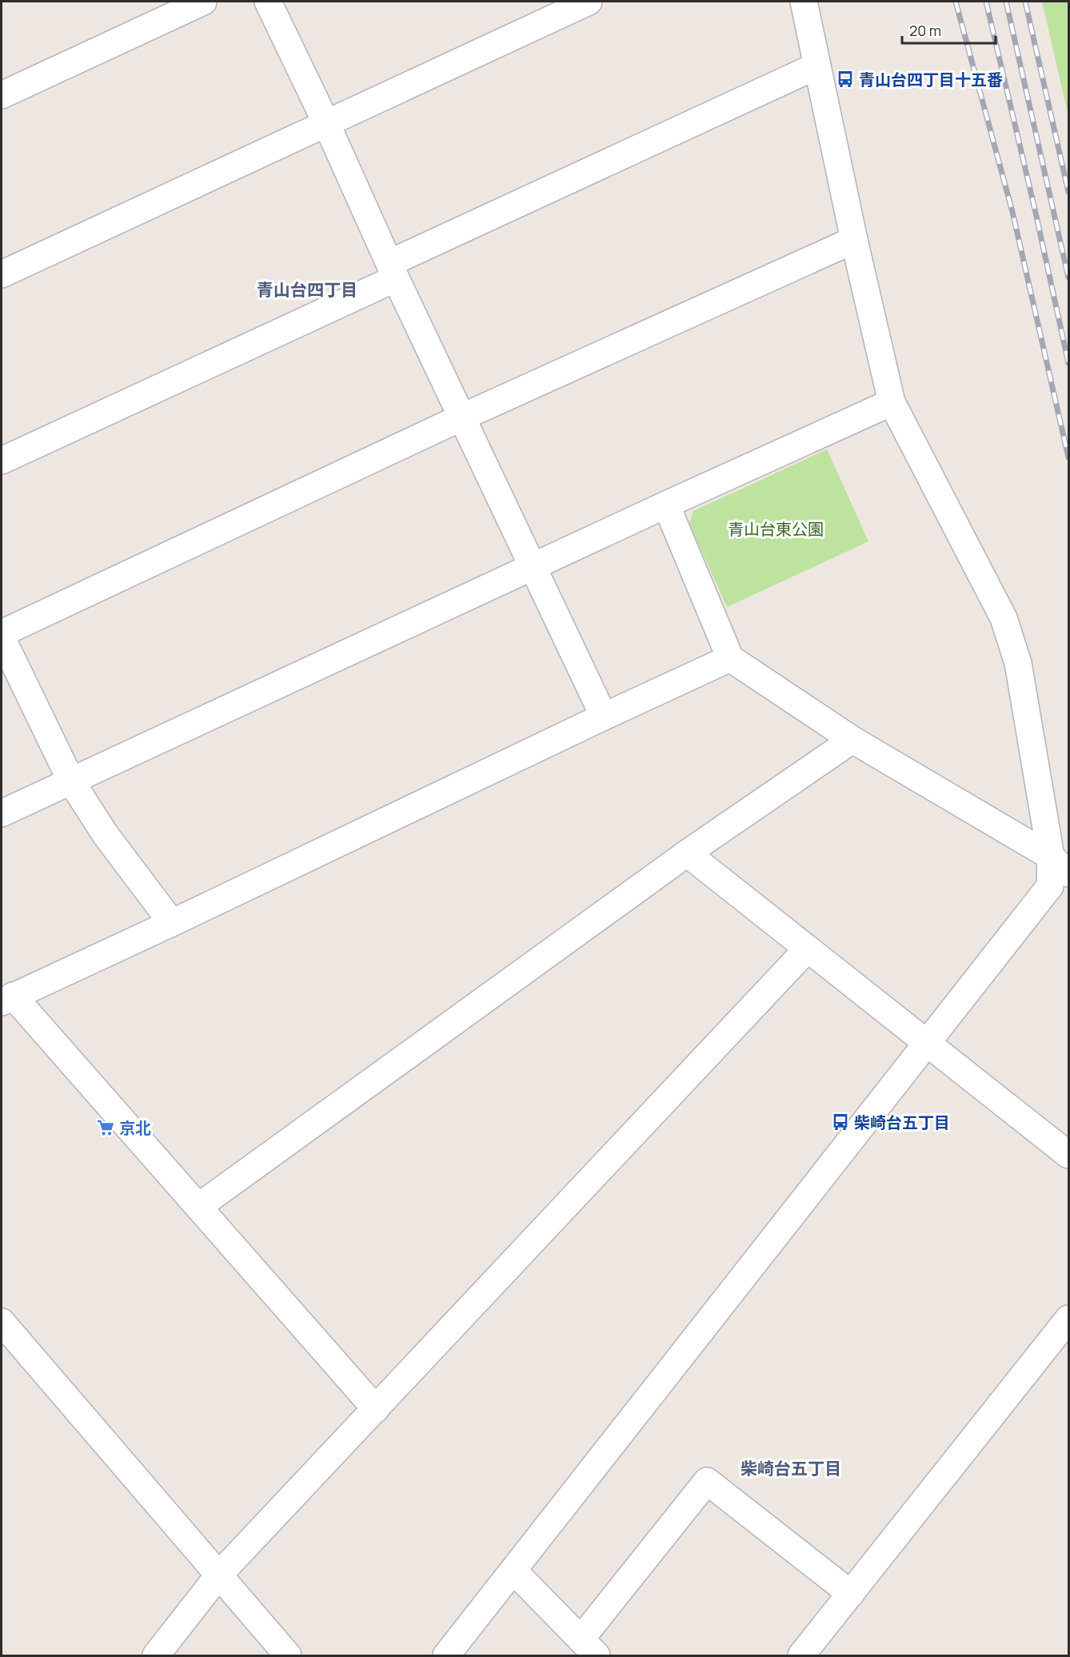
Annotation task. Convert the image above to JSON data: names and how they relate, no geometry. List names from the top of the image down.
{
  "districts": ["青山台四丁目", "柴崎台五丁目"],
  "parks": ["青山台東公園"],
  "places": {
    "bus stop": ["青山台四丁目十五番", "柴崎台五丁目"],
    "supermarket": ["京北"]
  },
  "scale_bar": "20 m"
}
